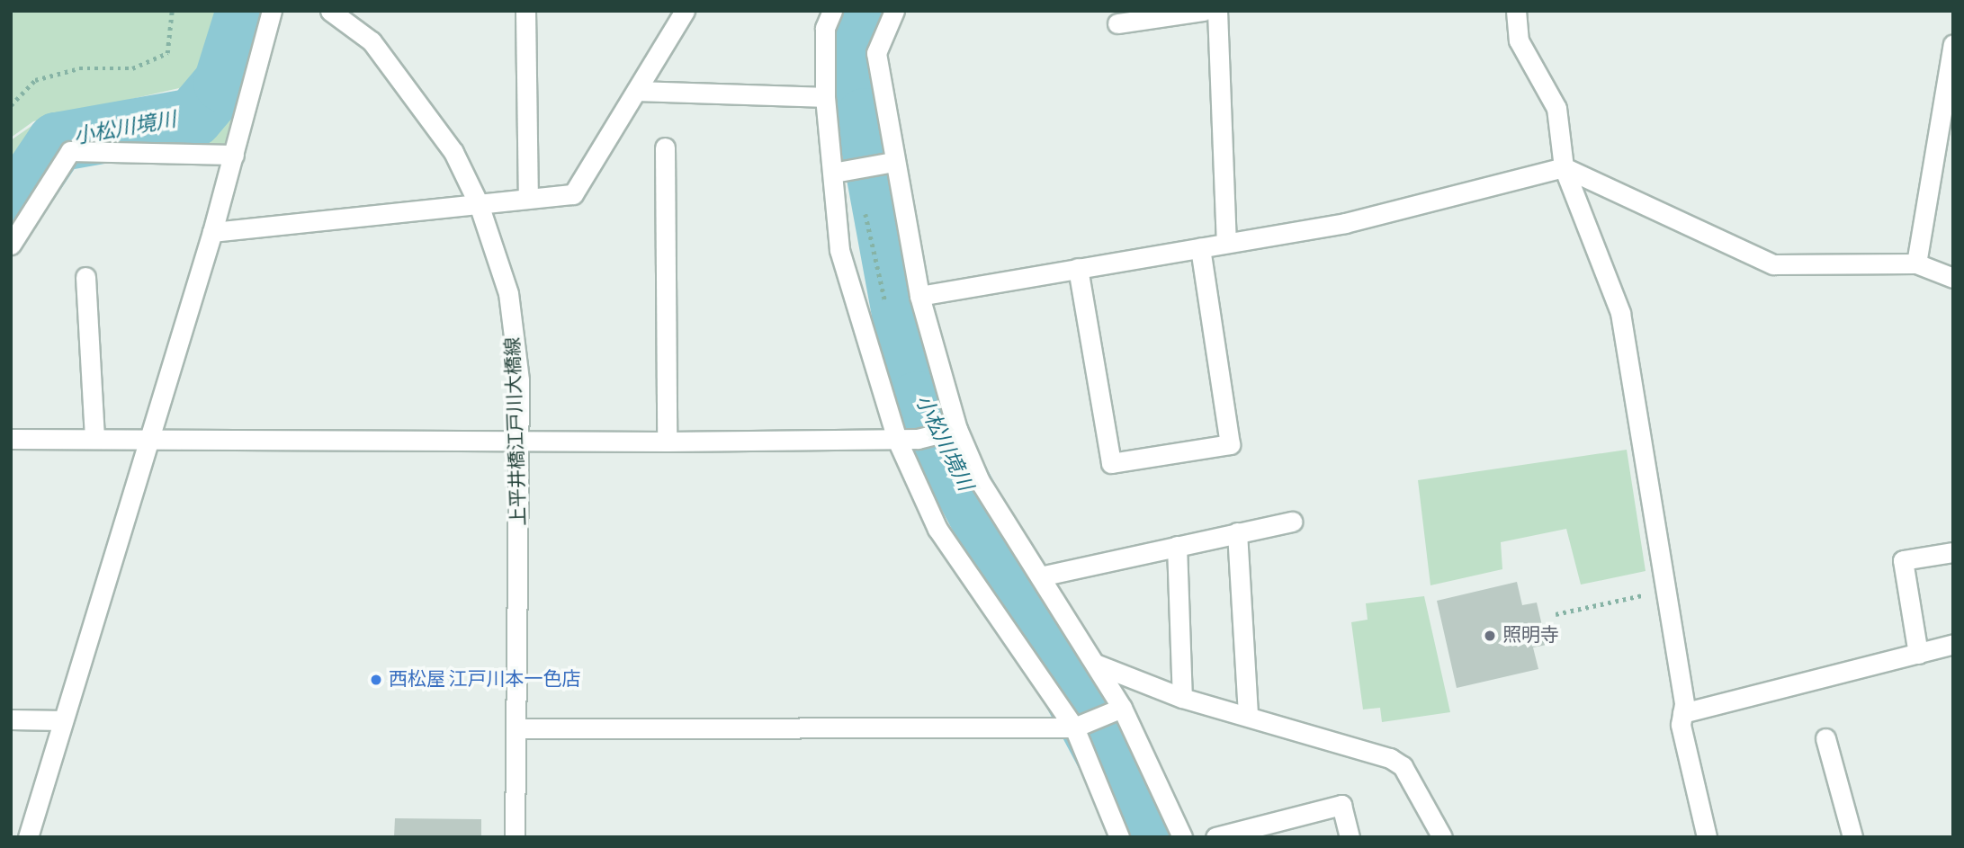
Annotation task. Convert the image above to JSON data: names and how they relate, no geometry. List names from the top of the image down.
{
  "streets": {
    "street": ["上平井橋江戸川大橋線"]
  },
  "water": ["小松川境川"],
  "places": ["照明寺", "西松屋 江戸川本一色店"]
}
